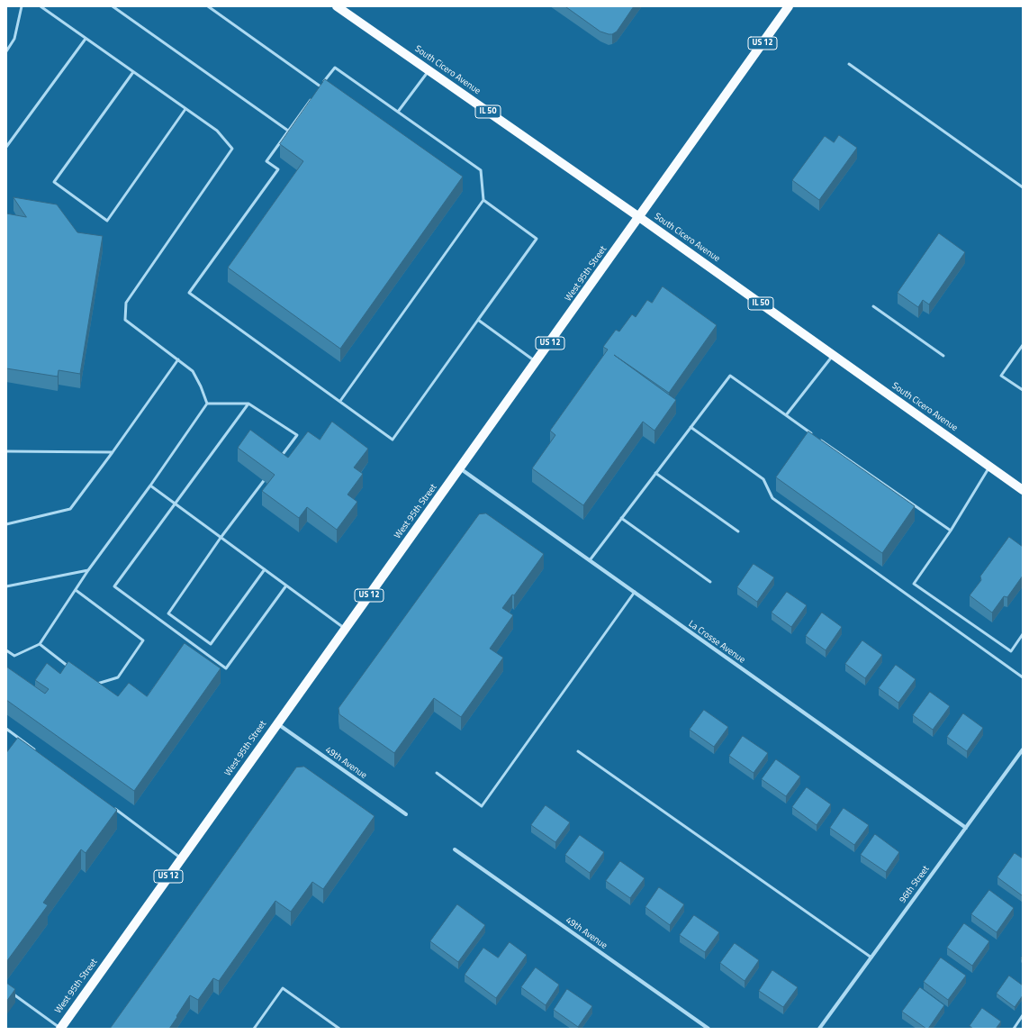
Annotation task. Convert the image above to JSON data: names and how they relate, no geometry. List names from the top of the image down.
{
  "streets": {
    "main road": [
      "US 12",
      "South Cicero Avenue",
      "IL 50",
      "West 95th Street"
    ],
    "street": ["La Crosse Avenue", "49th Avenue", "96th Street"]
  },
  "crossings": [
    ["South Cicero Avenue", "West 95th Street"],
    ["West 95th Street", "La Crosse Avenue"],
    ["West 95th Street", "49th Avenue"],
    ["La Crosse Avenue", "96th Street"]
  ]
}
